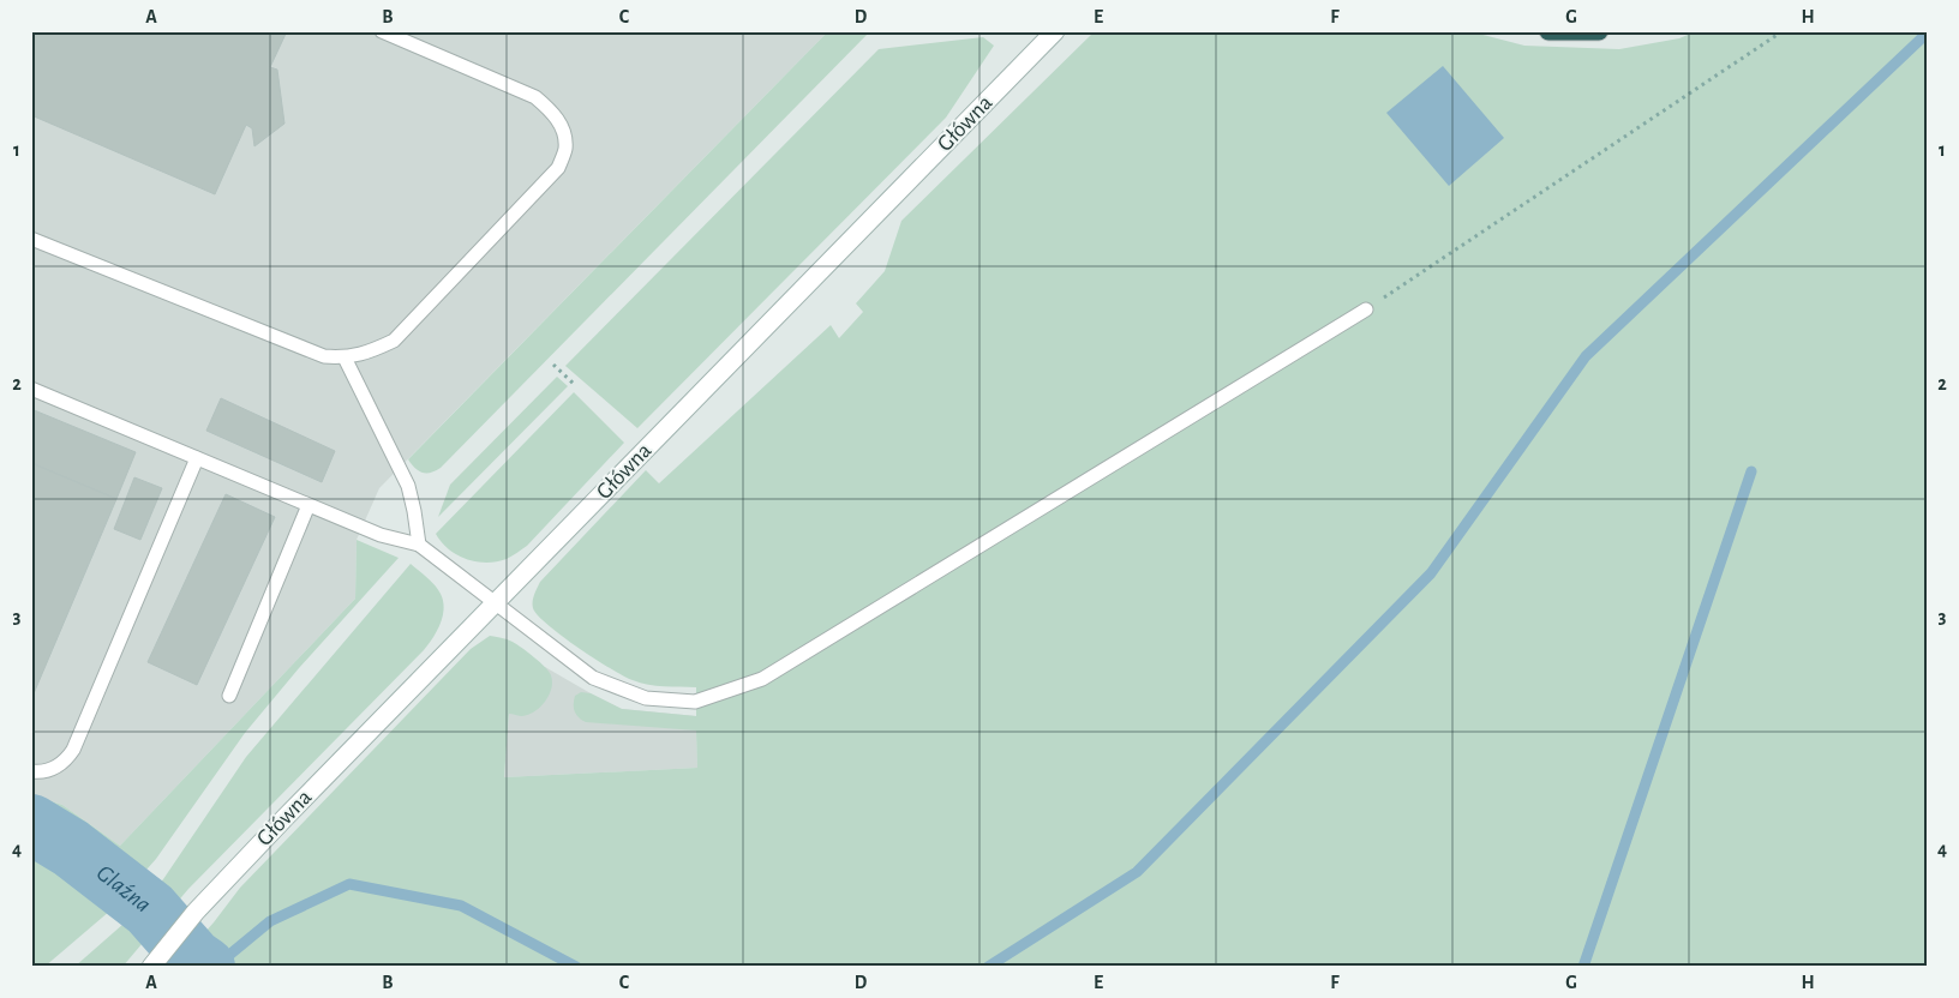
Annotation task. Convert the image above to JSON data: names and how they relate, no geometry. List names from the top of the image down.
{
  "streets": {
    "main road": ["Główna"]
  },
  "water": ["Glaźna"],
  "grid": {
    "columns": [
      "A",
      "B",
      "C",
      "D",
      "E",
      "F",
      "G",
      "H"
    ],
    "rows": [
      "1",
      "2",
      "3",
      "4"
    ]
  }
}
